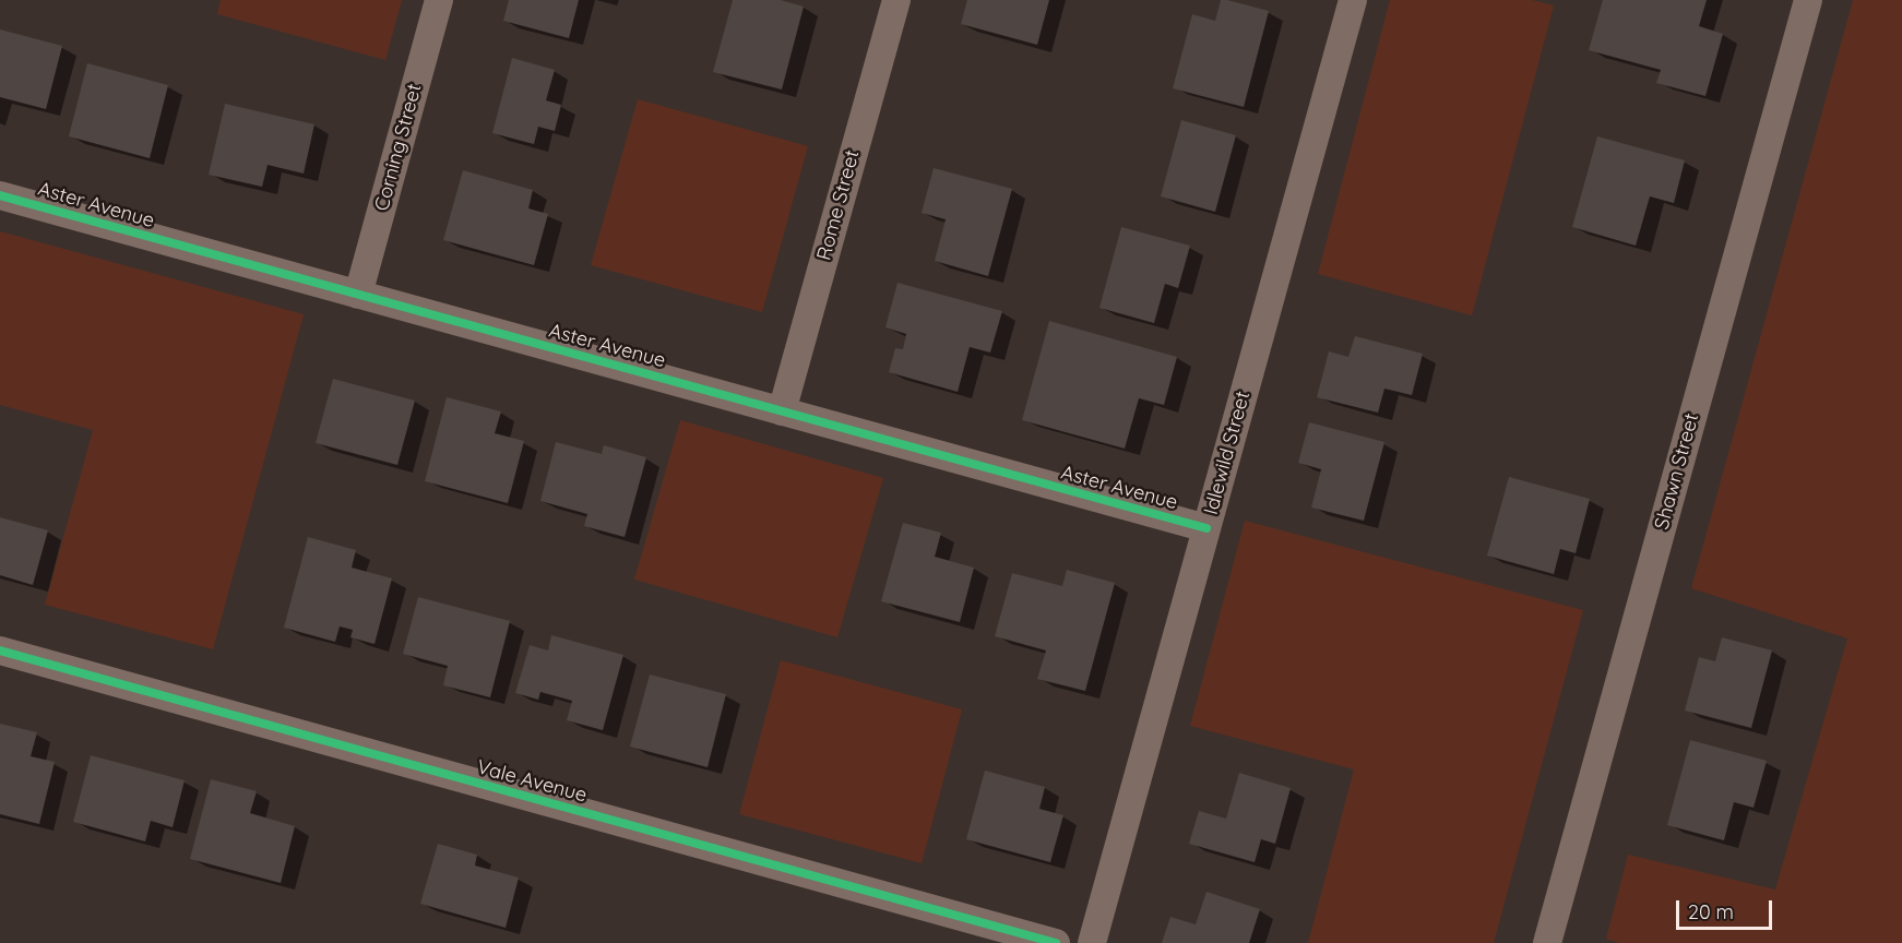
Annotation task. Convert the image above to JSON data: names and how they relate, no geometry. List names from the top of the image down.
{
  "streets": {
    "street": [
      "Corning Street",
      "Aster Avenue",
      "Rome Street",
      "Idlewild Street",
      "Shawn Street",
      "Vale Avenue"
    ]
  },
  "crossings": [
    ["Corning Street", "Aster Avenue"],
    ["Aster Avenue", "Rome Street"],
    ["Aster Avenue", "Idlewild Street"]
  ],
  "scale_bar": "20 m"
}
